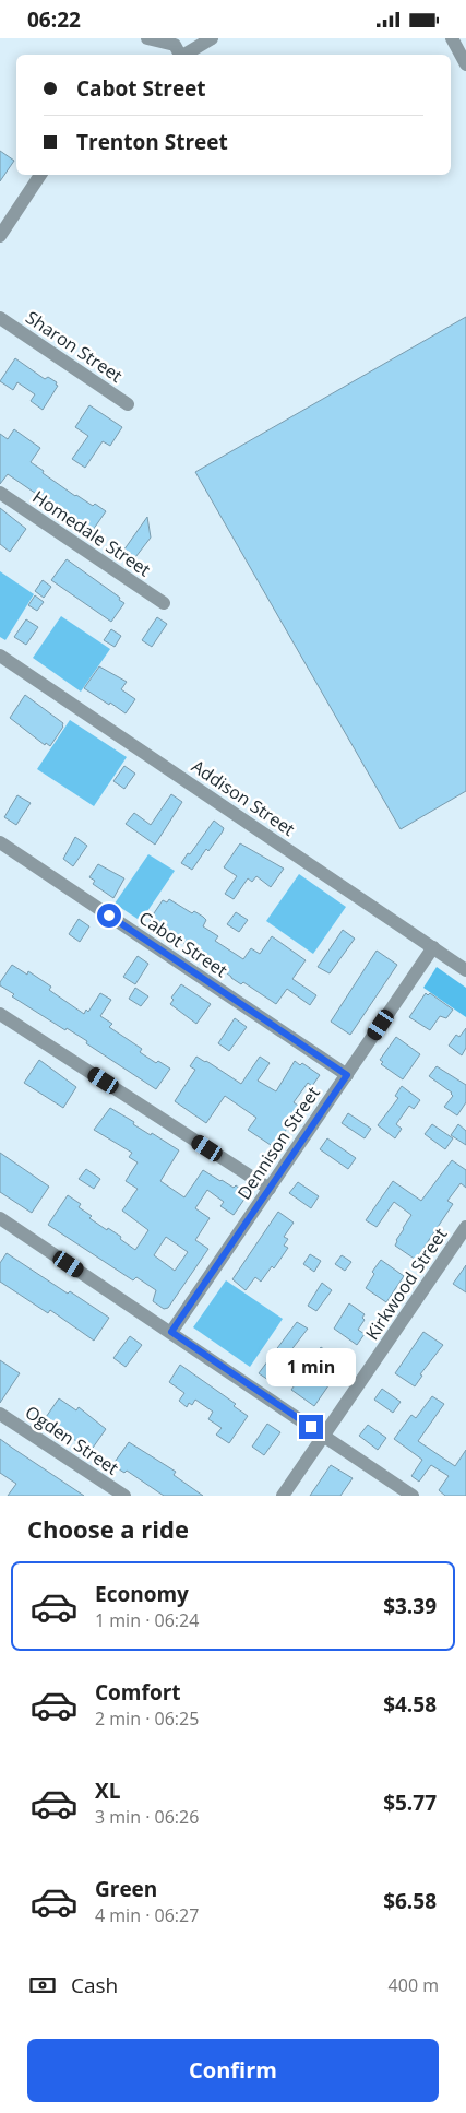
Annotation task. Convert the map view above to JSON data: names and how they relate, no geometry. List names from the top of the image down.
{
  "streets": {
    "street": [
      "Sharon Street",
      "Homedale Street",
      "Addison Street",
      "Cabot Street",
      "Dennison Street",
      "Kirkwood Street",
      "Ogden Street"
    ]
  },
  "crossings": [
    ["Addison Street", "Dennison Street"],
    ["Cabot Street", "Dennison Street"]
  ],
  "page": {
    "status": "06:22",
    "banner": ["Cabot Street", "Trenton Street"],
    "bubble": "1 min",
    "heading": "Choose a ride",
    "list": [
      {
        "name": "Economy",
        "note": "1 min · 06:24",
        "value": "$3.39"
      },
      {
        "name": "Comfort",
        "note": "2 min · 06:25",
        "value": "$4.58"
      },
      {
        "name": "XL",
        "note": "3 min · 06:26",
        "value": "$5.77"
      },
      {
        "name": "Green",
        "note": "4 min · 06:27",
        "value": "$6.58"
      }
    ],
    "pay": ["Cash", "400 m"],
    "buttons": "Confirm"
  }
}
